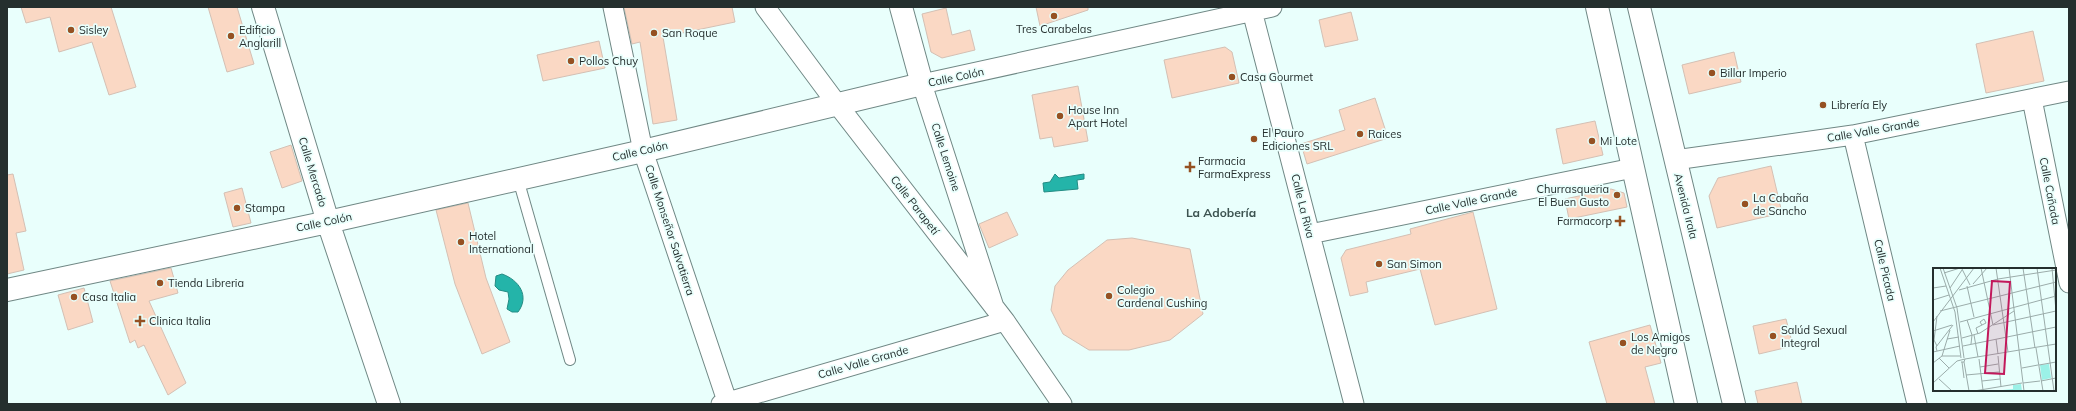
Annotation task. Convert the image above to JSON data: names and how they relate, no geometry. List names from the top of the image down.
{
  "streets": {
    "street": [
      "Calle Colón",
      "Calle Valle Grande",
      "Calle Lemoine",
      "Calle Mercado",
      "Calle Cañada",
      "Calle Parapetí",
      "Calle La Riva",
      "Avenida Irala",
      "Calle Monseñor Salvatierra",
      "Calle Picada"
    ]
  },
  "crossings": [
    ["Calle Colón", "Calle Lemoine"],
    ["Calle Colón", "Calle Mercado"],
    ["Calle Colón", "Calle Parapetí"],
    ["Calle Colón", "Calle La Riva"],
    ["Calle Colón", "Calle Monseñor Salvatierra"],
    ["Calle Valle Grande", "Calle Lemoine"],
    ["Calle Valle Grande", "Calle Cañada"],
    ["Calle Valle Grande", "Calle Parapetí"],
    ["Calle Valle Grande", "Calle La Riva"],
    ["Calle Valle Grande", "Avenida Irala"],
    ["Calle Valle Grande", "Calle Monseñor Salvatierra"],
    ["Calle Valle Grande", "Calle Picada"],
    ["Calle Lemoine", "Calle Parapetí"]
  ],
  "districts": ["La Adobería"],
  "places": {
    "other": [
      "Tres Carabelas",
      "Sisley",
      "San Roque",
      "Edificio Anglarill",
      "Pollos Chuy",
      "Billar Imperio",
      "Casa Gourmet",
      "Librería Ely",
      "House Inn Apart Hotel",
      "Raices",
      "El Pauro Ediciones SRL",
      "Mi Lote",
      "Churrasqueria El Buen Gusto",
      "La Cabaña de Sancho",
      "Stampa",
      "Hotel International",
      "San Simon",
      "Tienda Libreria",
      "Colegio Cardenal Cushing",
      "Casa Italia",
      "Salúd Sexual Integral",
      "Los Amigos de Negro"
    ],
    "health": ["Farmacia FarmaExpress", "Farmacorp", "Clinica Italia"]
  }
}
